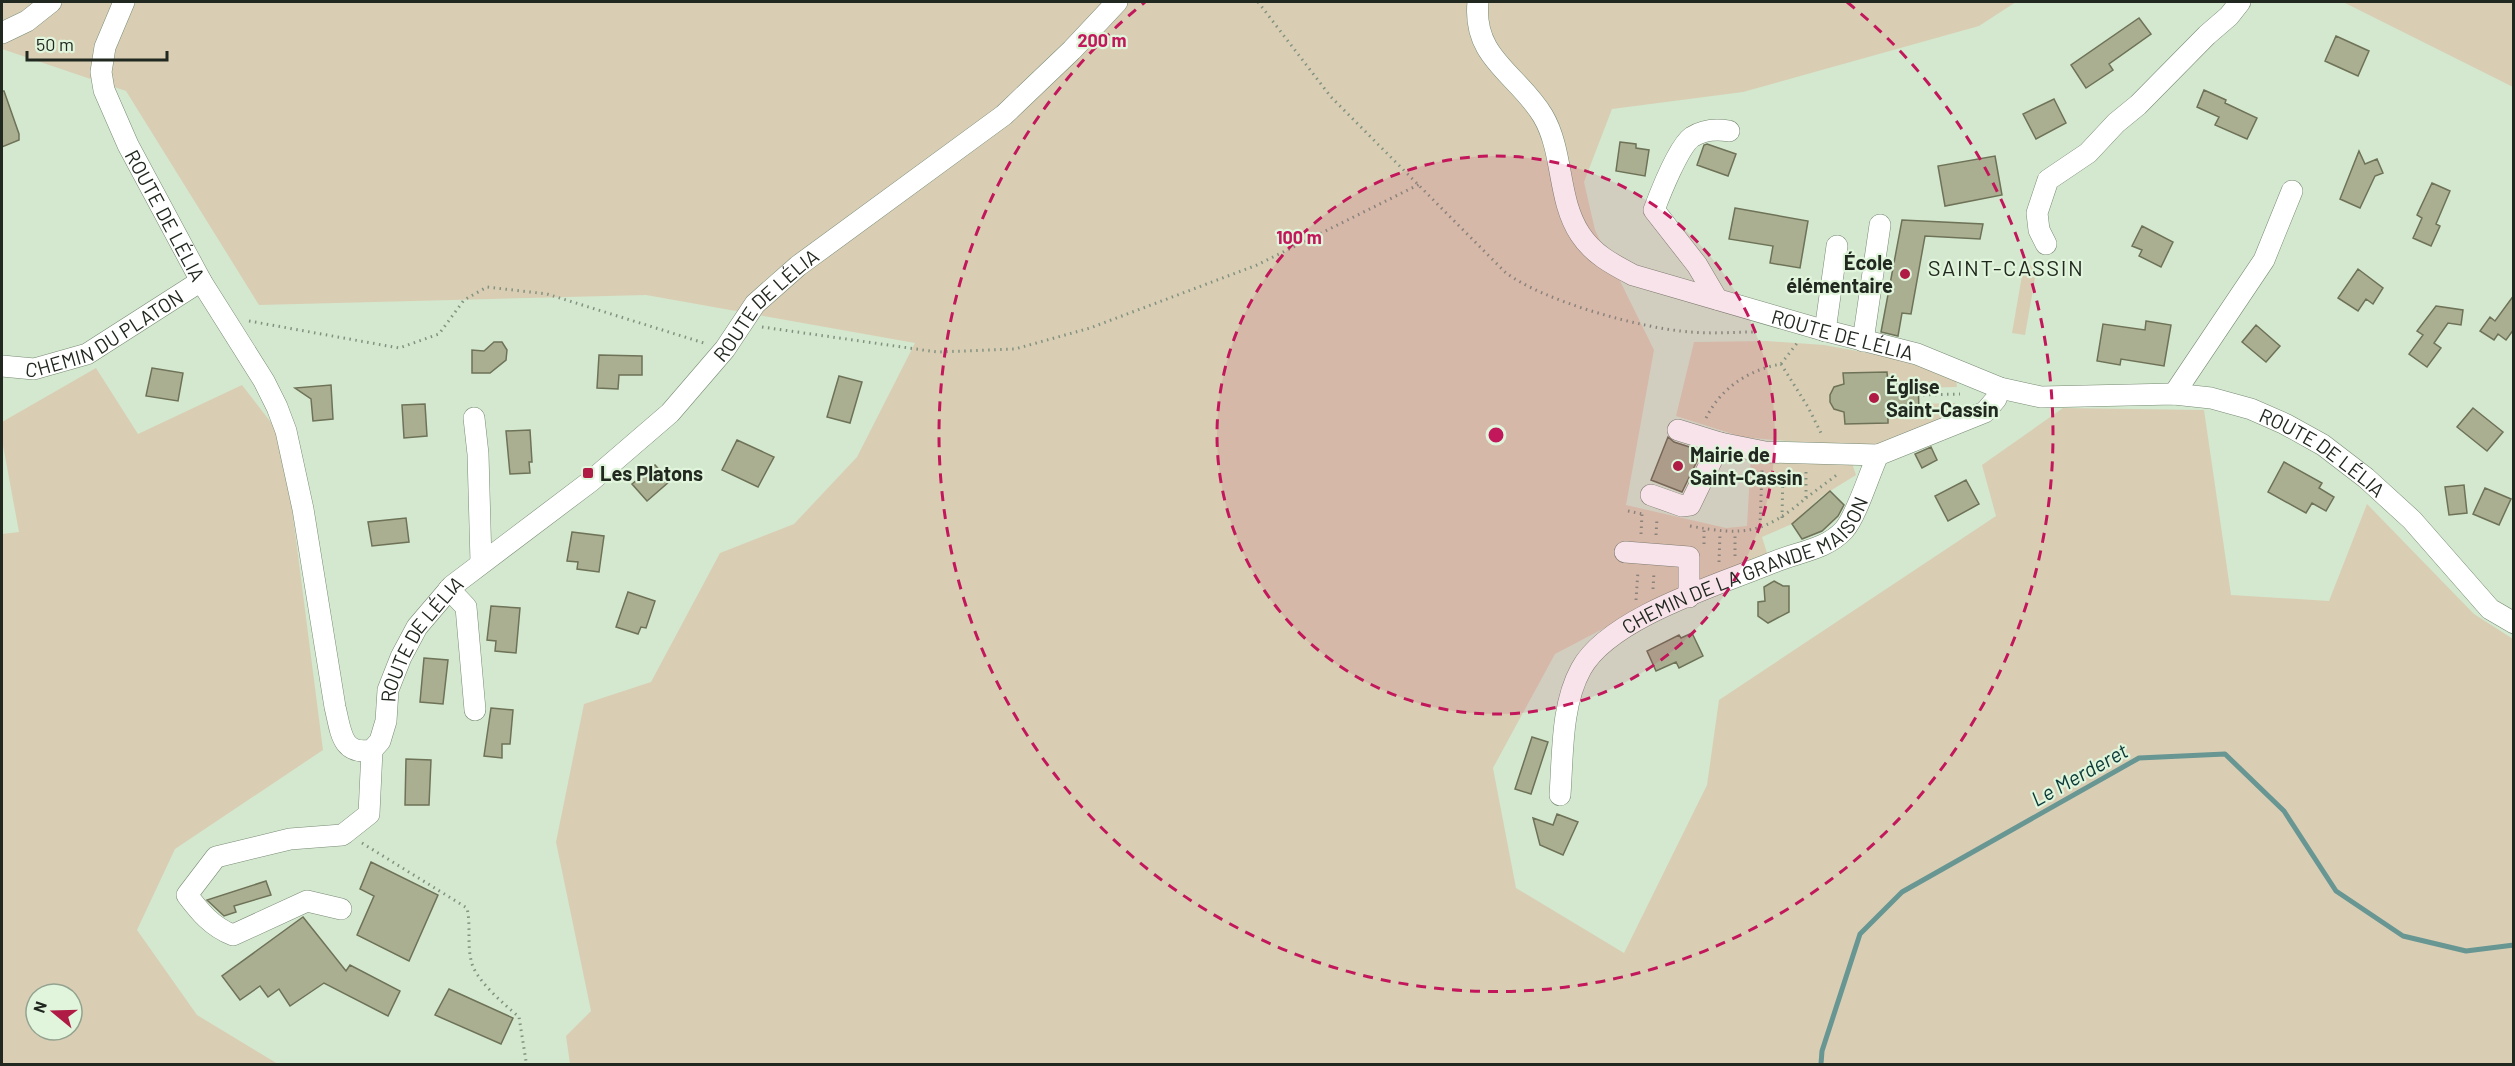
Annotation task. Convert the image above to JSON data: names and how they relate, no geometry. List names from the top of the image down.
{
  "streets": {
    "street": ["ROUTE DE LÉLIA", "CHEMIN DU PLATON", "CHEMIN DE LA GRANDE MAISON"]
  },
  "crossings": [
    ["ROUTE DE LÉLIA", "CHEMIN DU PLATON"]
  ],
  "districts": ["SAINT-CASSIN"],
  "water": ["Le Merderet"],
  "places": {
    "other": ["École élémentaire", "Église Saint-Cassin", "Mairie de Saint-Cassin"],
    "transit": ["Les Platons"]
  },
  "scale_bar": "50 m",
  "north": "left",
  "rings": ["200 m", "100 m"]
}
